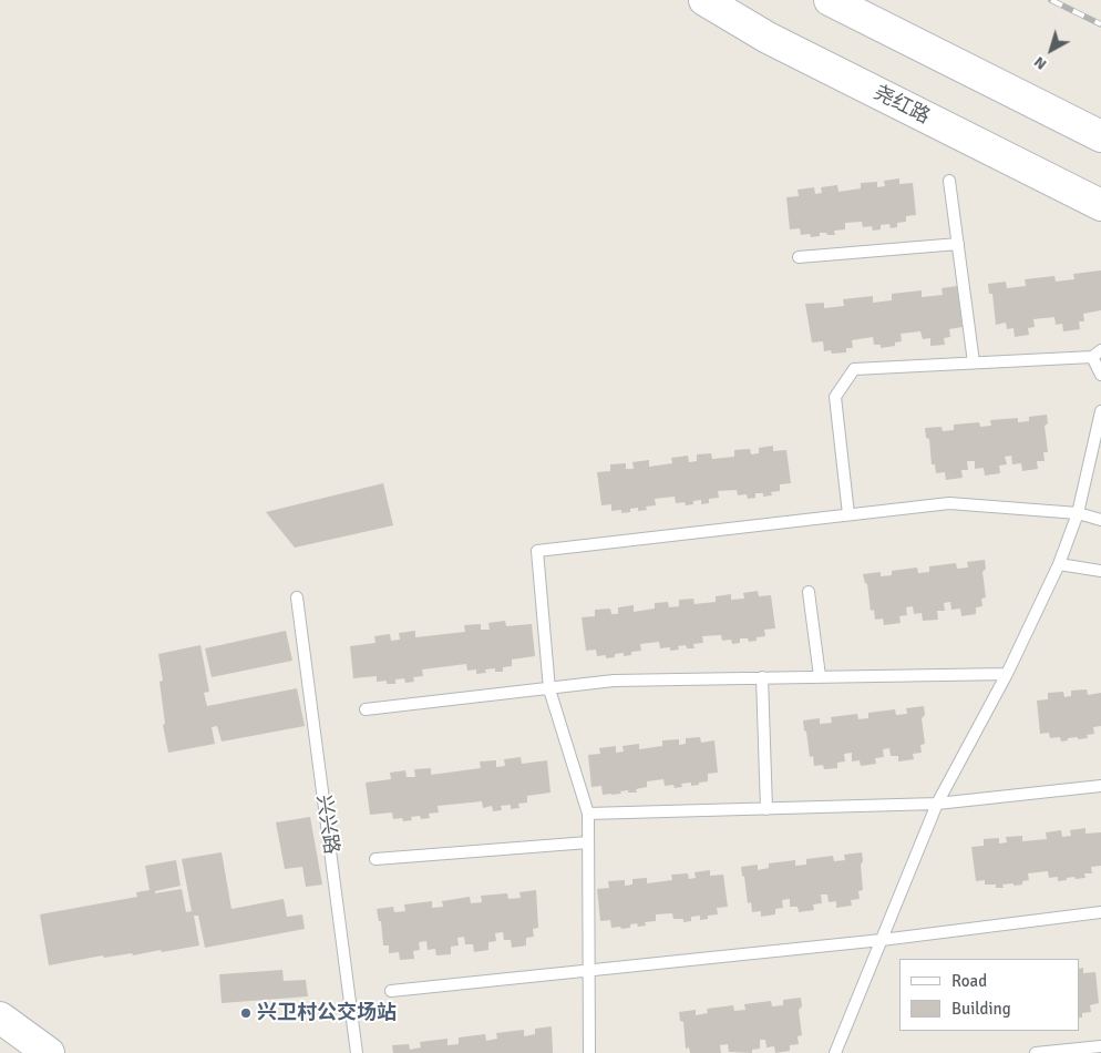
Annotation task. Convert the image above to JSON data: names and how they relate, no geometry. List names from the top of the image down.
{
  "streets": {
    "main road": ["尧红路"],
    "lane": ["兴兴路"]
  },
  "places": ["兴卫村公交场站"],
  "legend": ["Road", "Building"],
  "north": "bottom left"
}
